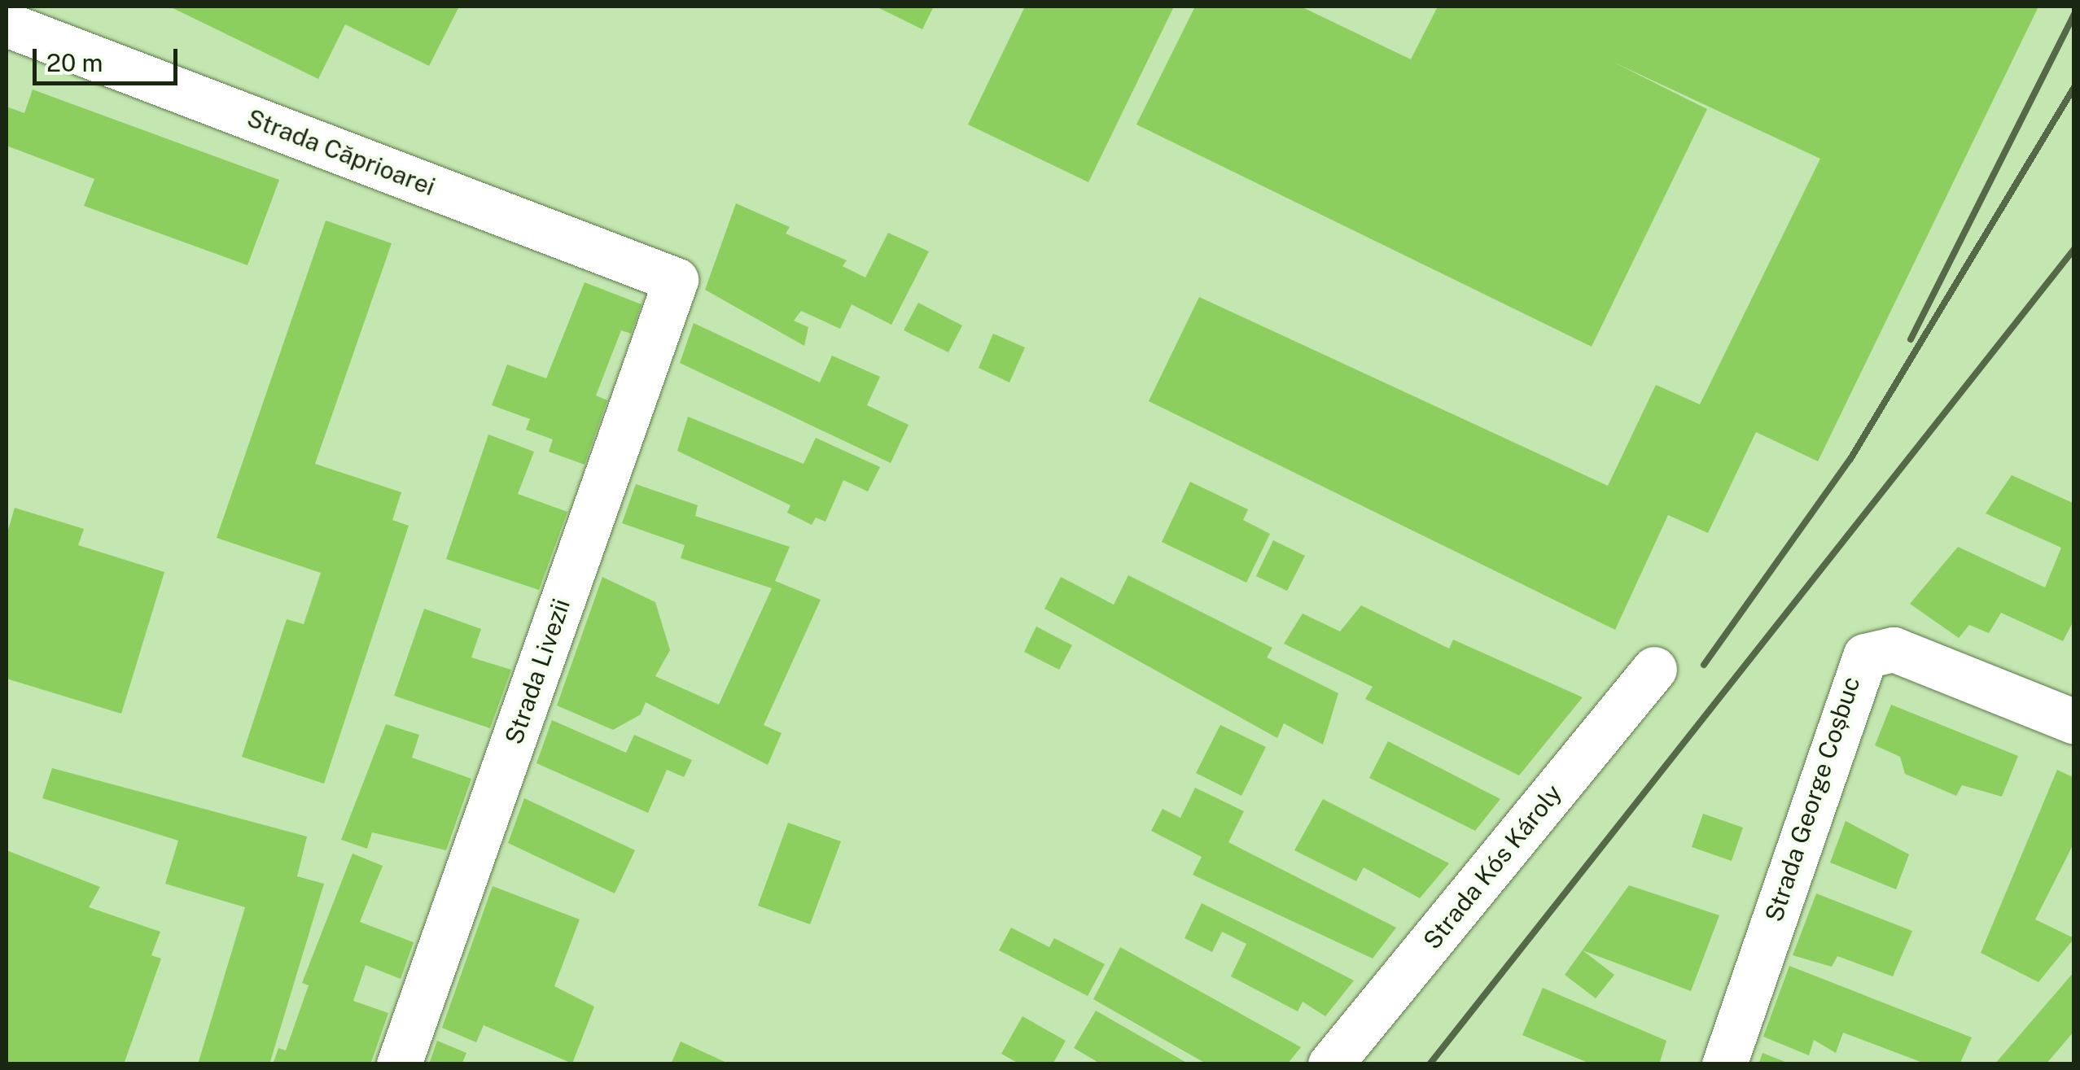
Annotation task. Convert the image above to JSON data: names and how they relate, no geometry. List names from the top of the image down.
{
  "streets": {
    "street": [
      "Strada Căprioarei",
      "Strada Livezii",
      "Strada George Coșbuc",
      "Strada Kós Károly"
    ]
  },
  "crossings": [
    ["Strada Căprioarei", "Strada Livezii"]
  ],
  "scale_bar": "20 m"
}
